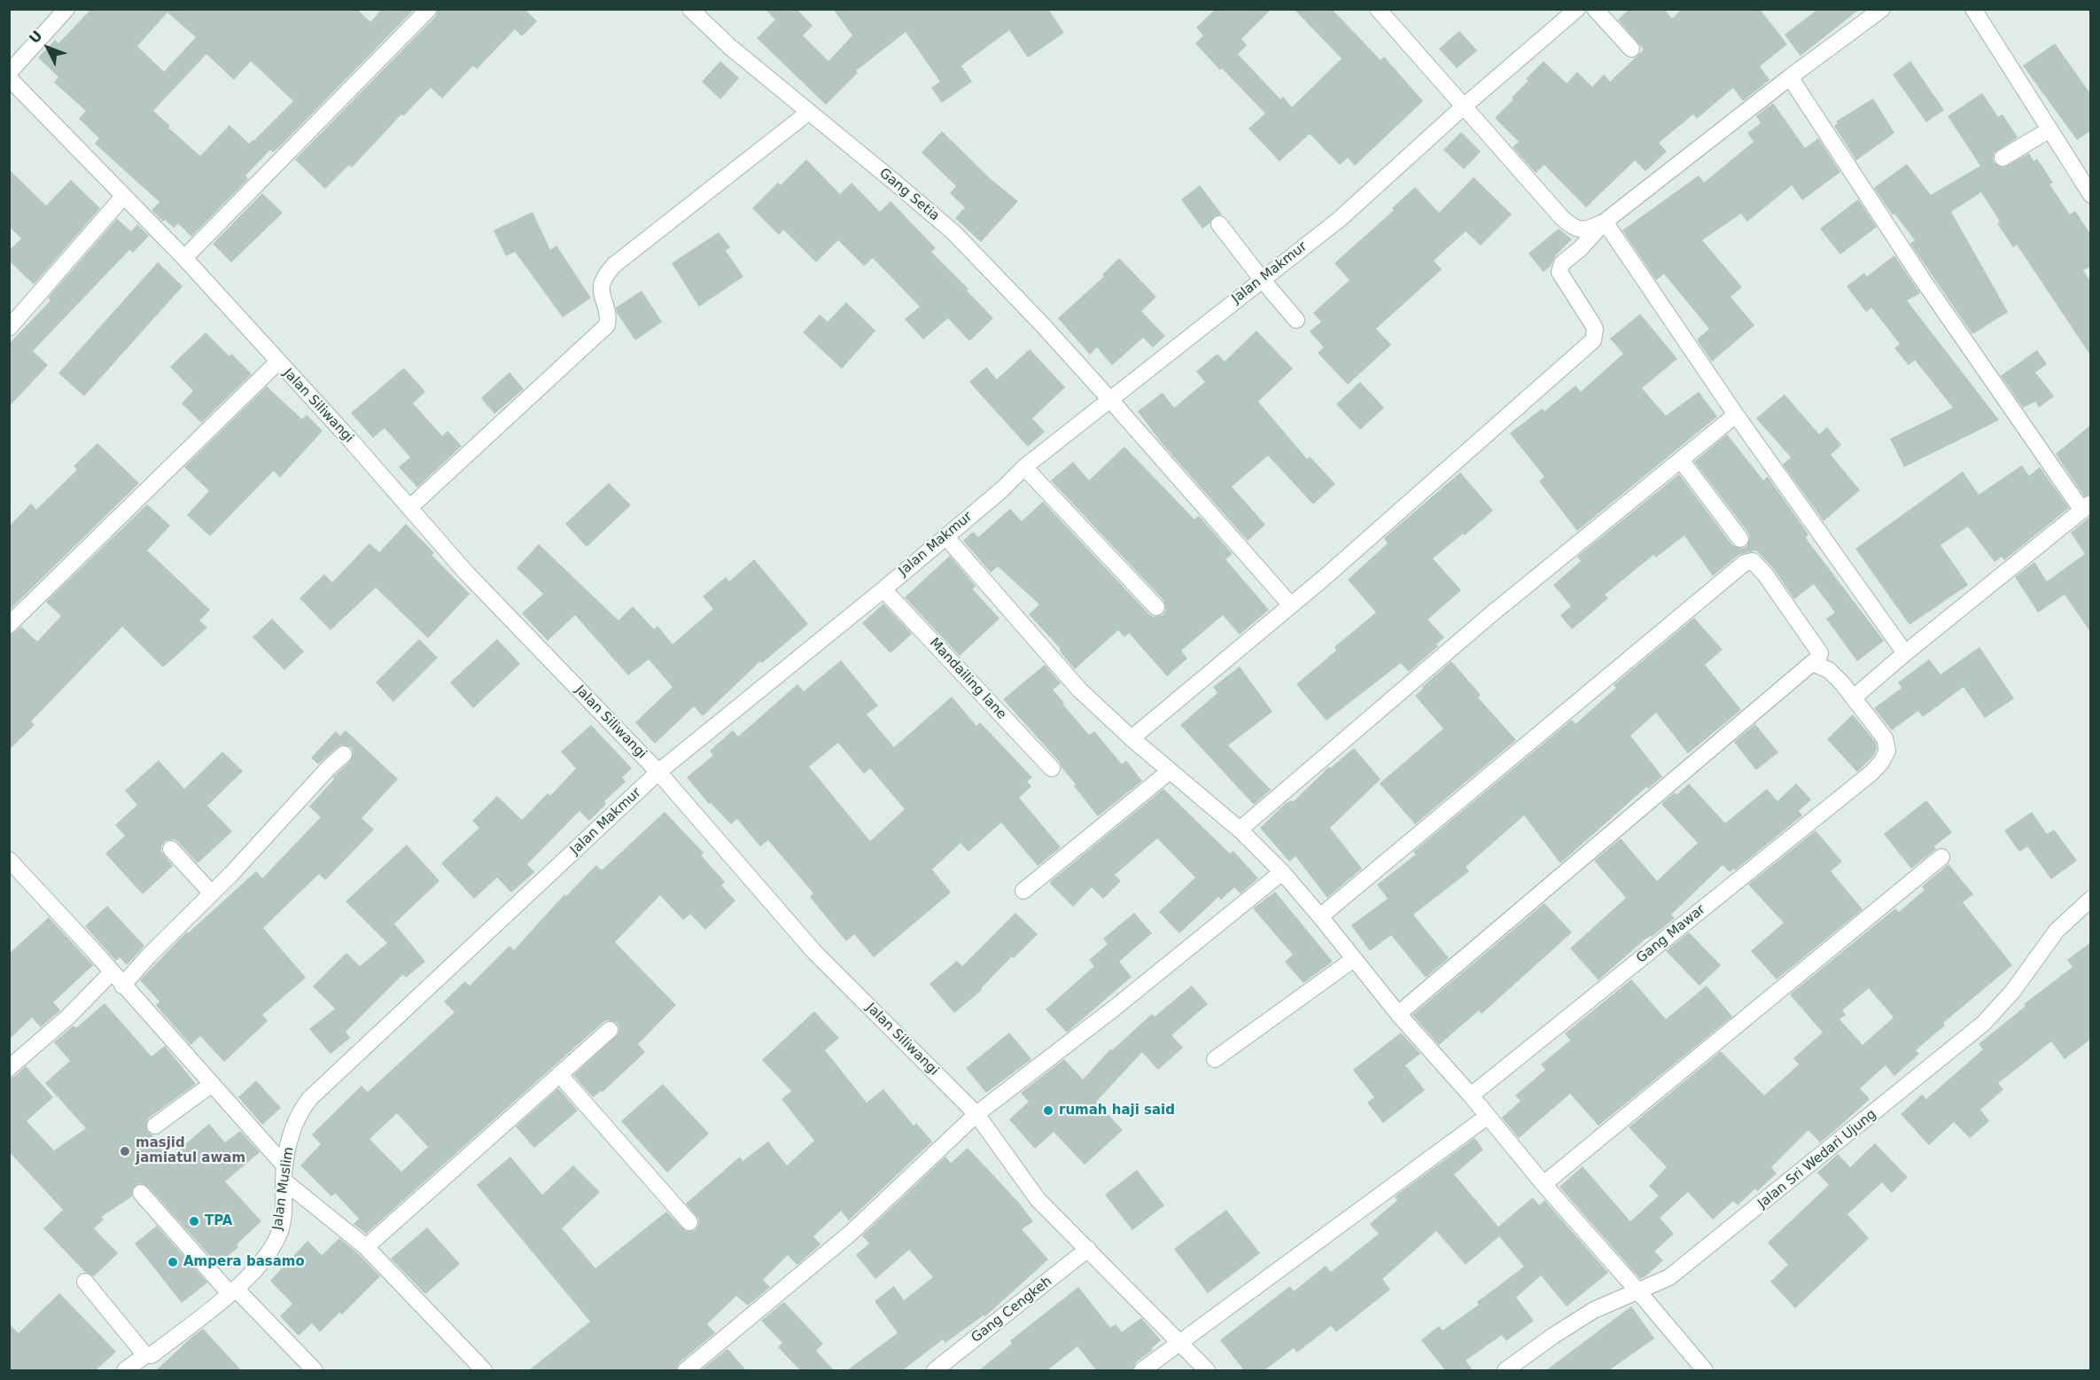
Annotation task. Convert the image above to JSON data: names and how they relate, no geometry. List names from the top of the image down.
{
  "streets": {
    "street": [
      "Gang Setia",
      "Jalan Makmur",
      "Jalan Siliwangi",
      "Mandailing lane",
      "Gang Mawar",
      "Jalan Sri Wedari Ujung",
      "Jalan Muslim",
      "Gang Cengkeh"
    ]
  },
  "crossings": [
    ["Gang Setia", "Jalan Makmur"],
    ["Jalan Makmur", "Jalan Siliwangi"],
    ["Jalan Makmur", "Mandailing lane"],
    ["Jalan Makmur", "Jalan Muslim"],
    ["Jalan Siliwangi", "Gang Cengkeh"]
  ],
  "places": [
    "rumah haji said",
    "masjid jamiatul awam",
    "TPA",
    "Ampera basamo"
  ],
  "north": "top left"
}
